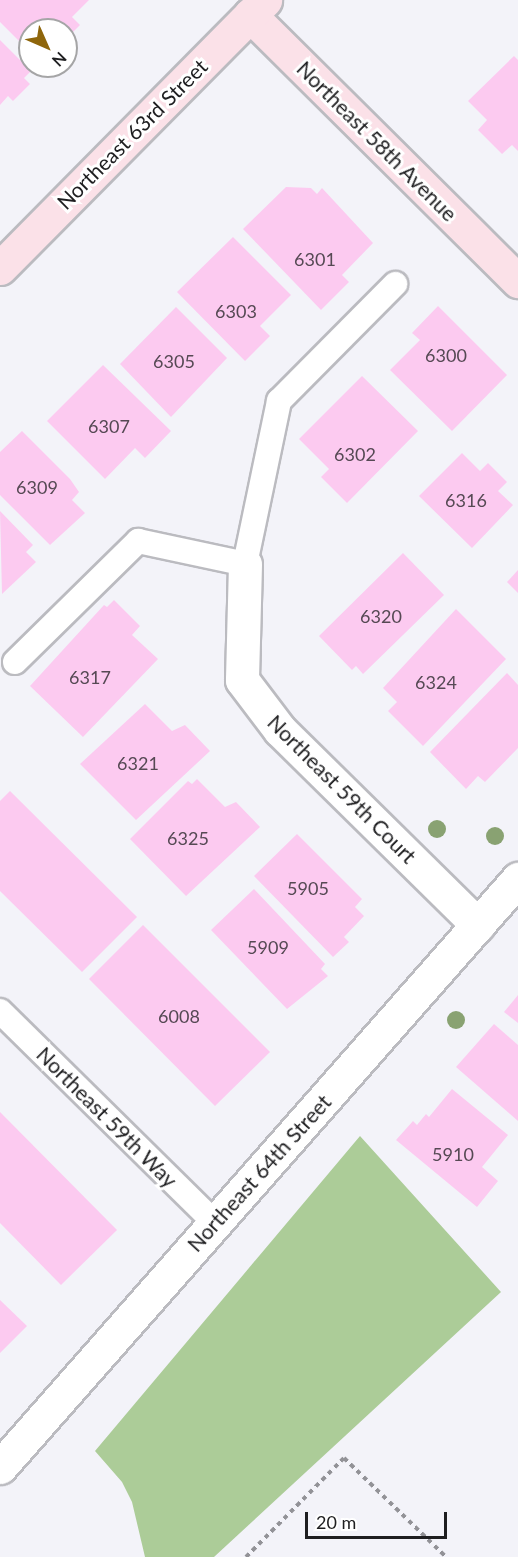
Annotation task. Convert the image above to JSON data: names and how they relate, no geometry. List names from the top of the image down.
{
  "streets": {
    "street": [
      "Northeast 63rd Street",
      "Northeast 58th Avenue",
      "Northeast 59th Court",
      "Northeast 64th Street"
    ],
    "lane": ["Northeast 59th Way"]
  },
  "crossings": [
    ["Northeast 63rd Street", "Northeast 58th Avenue"],
    ["Northeast 59th Court", "Northeast 64th Street"],
    ["Northeast 59th Way", "Northeast 64th Street"]
  ],
  "house_numbers": [
    "6301",
    "6303",
    "6300",
    "6305",
    "6307",
    "6302",
    "6309",
    "6316",
    "6320",
    "6317",
    "6324",
    "6321",
    "6325",
    "5905",
    "5909",
    "6008",
    "5910"
  ],
  "scale_bar": "20 m",
  "north": "bottom right"
}
